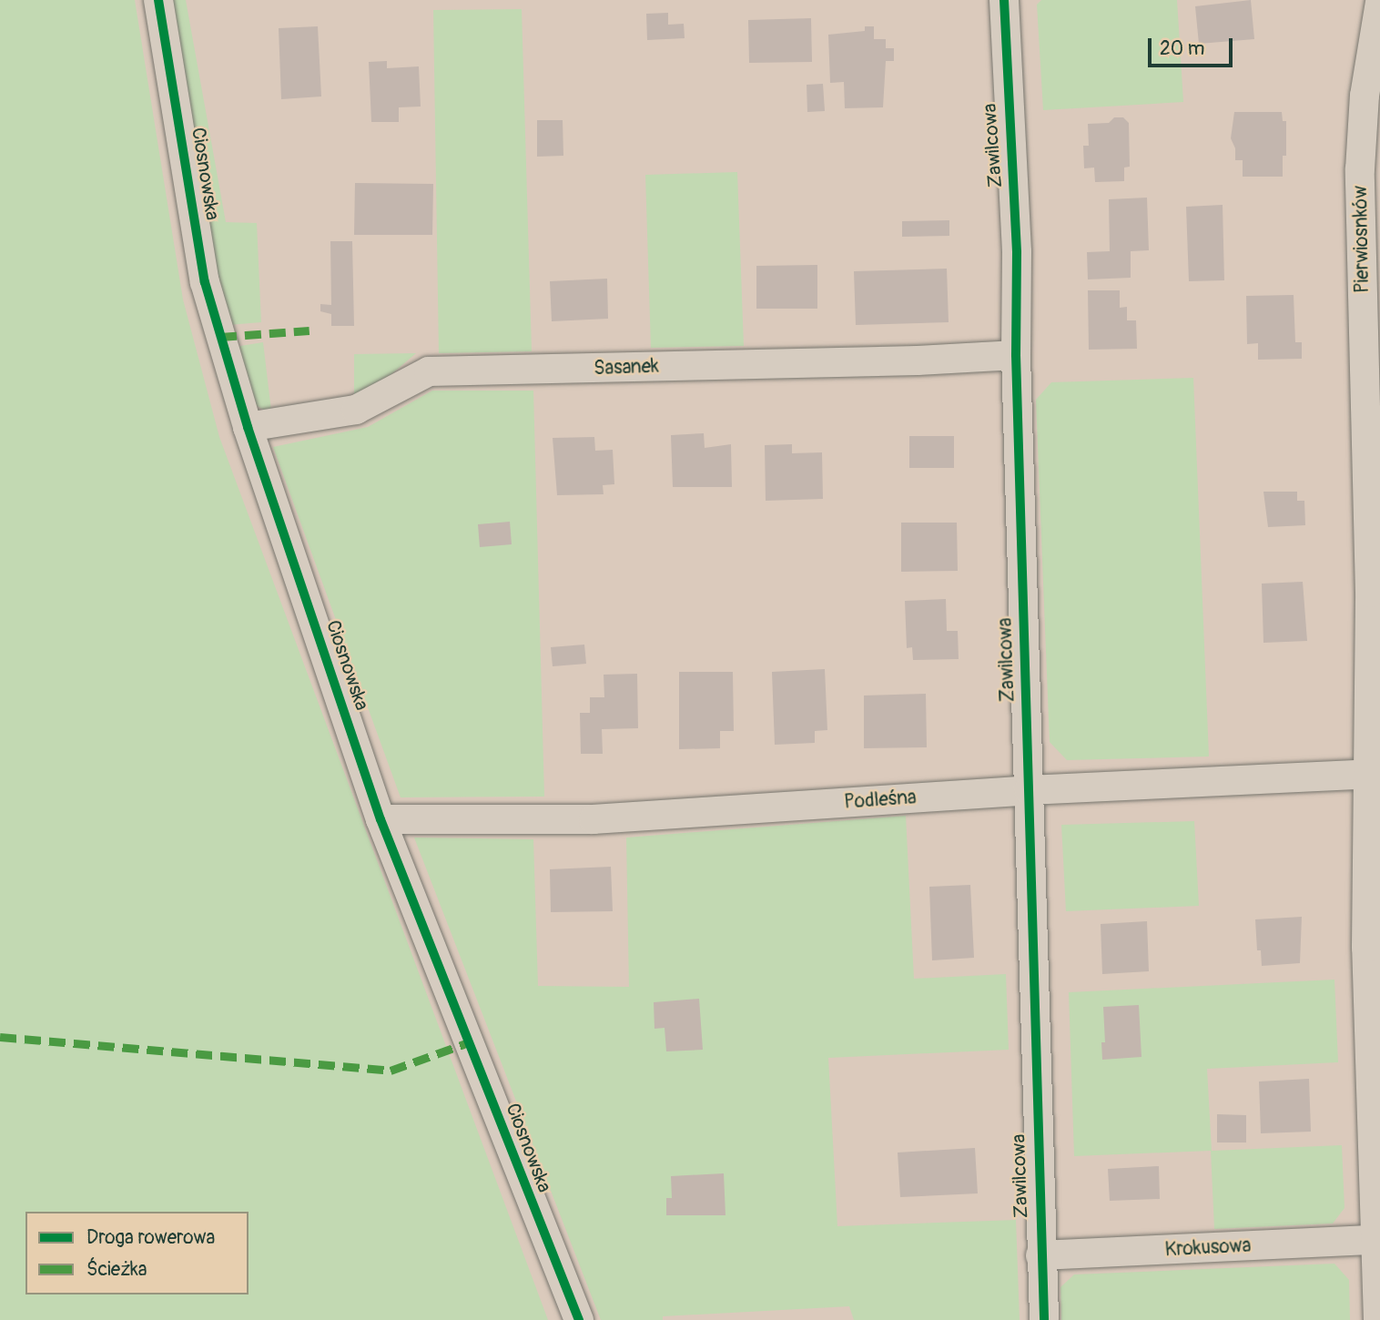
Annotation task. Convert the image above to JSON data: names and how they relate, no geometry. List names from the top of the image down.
{
  "streets": {
    "street": [
      "Zawilcowa",
      "Ciosnowska",
      "Pierwiosnków",
      "Sasanek",
      "Podleśna",
      "Krokusowa"
    ]
  },
  "crossings": [
    ["Zawilcowa", "Sasanek"],
    ["Zawilcowa", "Podleśna"],
    ["Zawilcowa", "Krokusowa"],
    ["Ciosnowska", "Sasanek"],
    ["Ciosnowska", "Podleśna"],
    ["Pierwiosnków", "Podleśna"],
    ["Pierwiosnków", "Krokusowa"]
  ],
  "legend": ["Droga rowerowa", "Ścieżka"],
  "scale_bar": "20 m"
}
